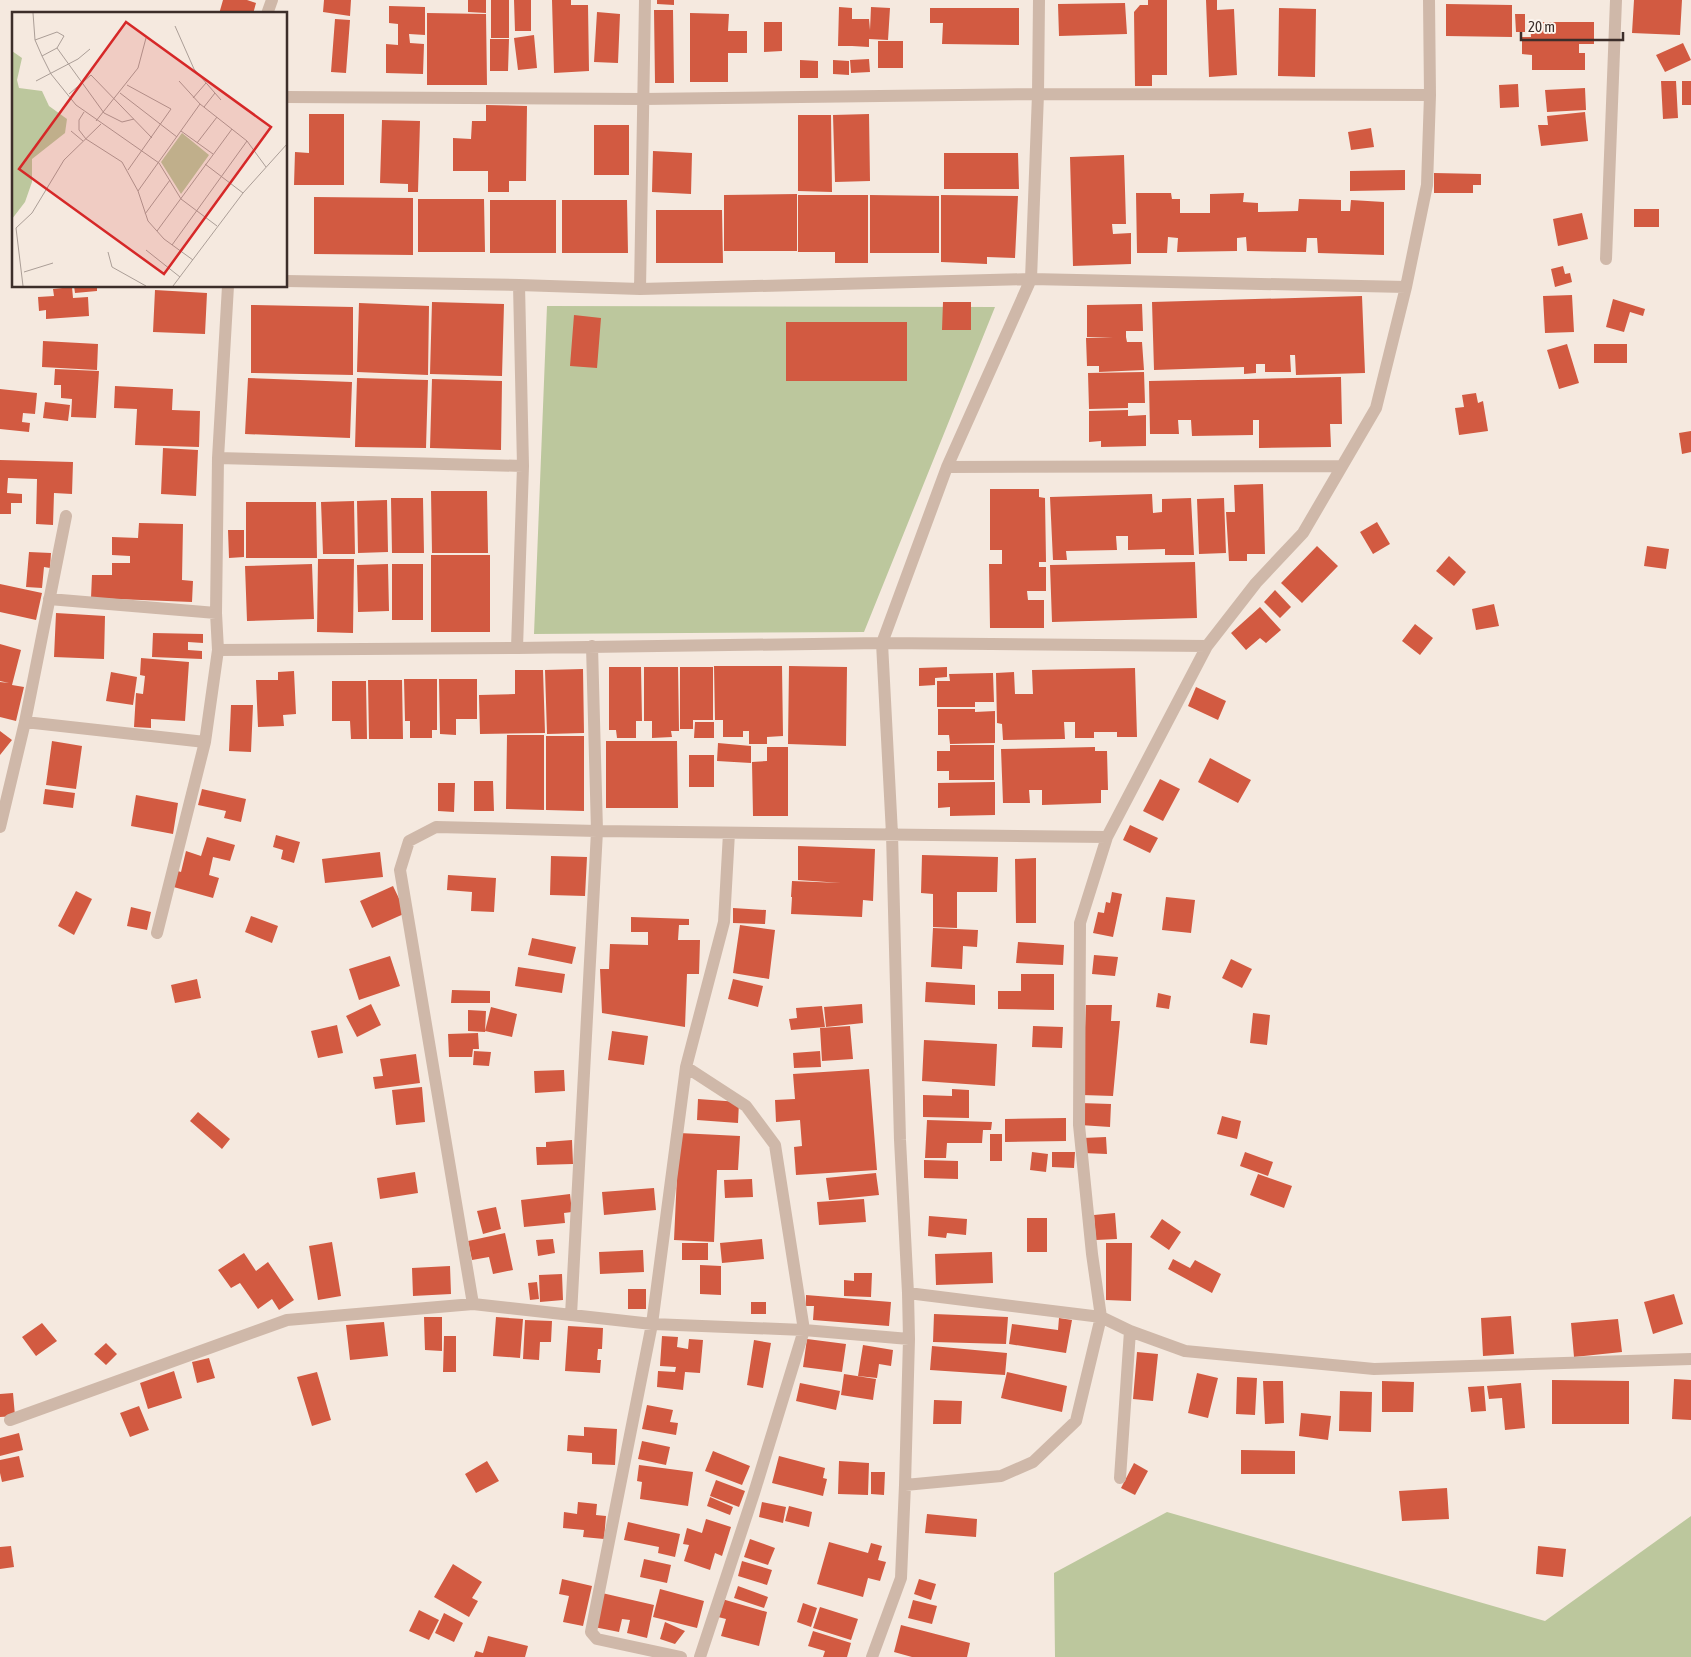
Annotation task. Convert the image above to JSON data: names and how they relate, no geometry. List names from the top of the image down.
{
  "scale_bar": "20 m"
}
